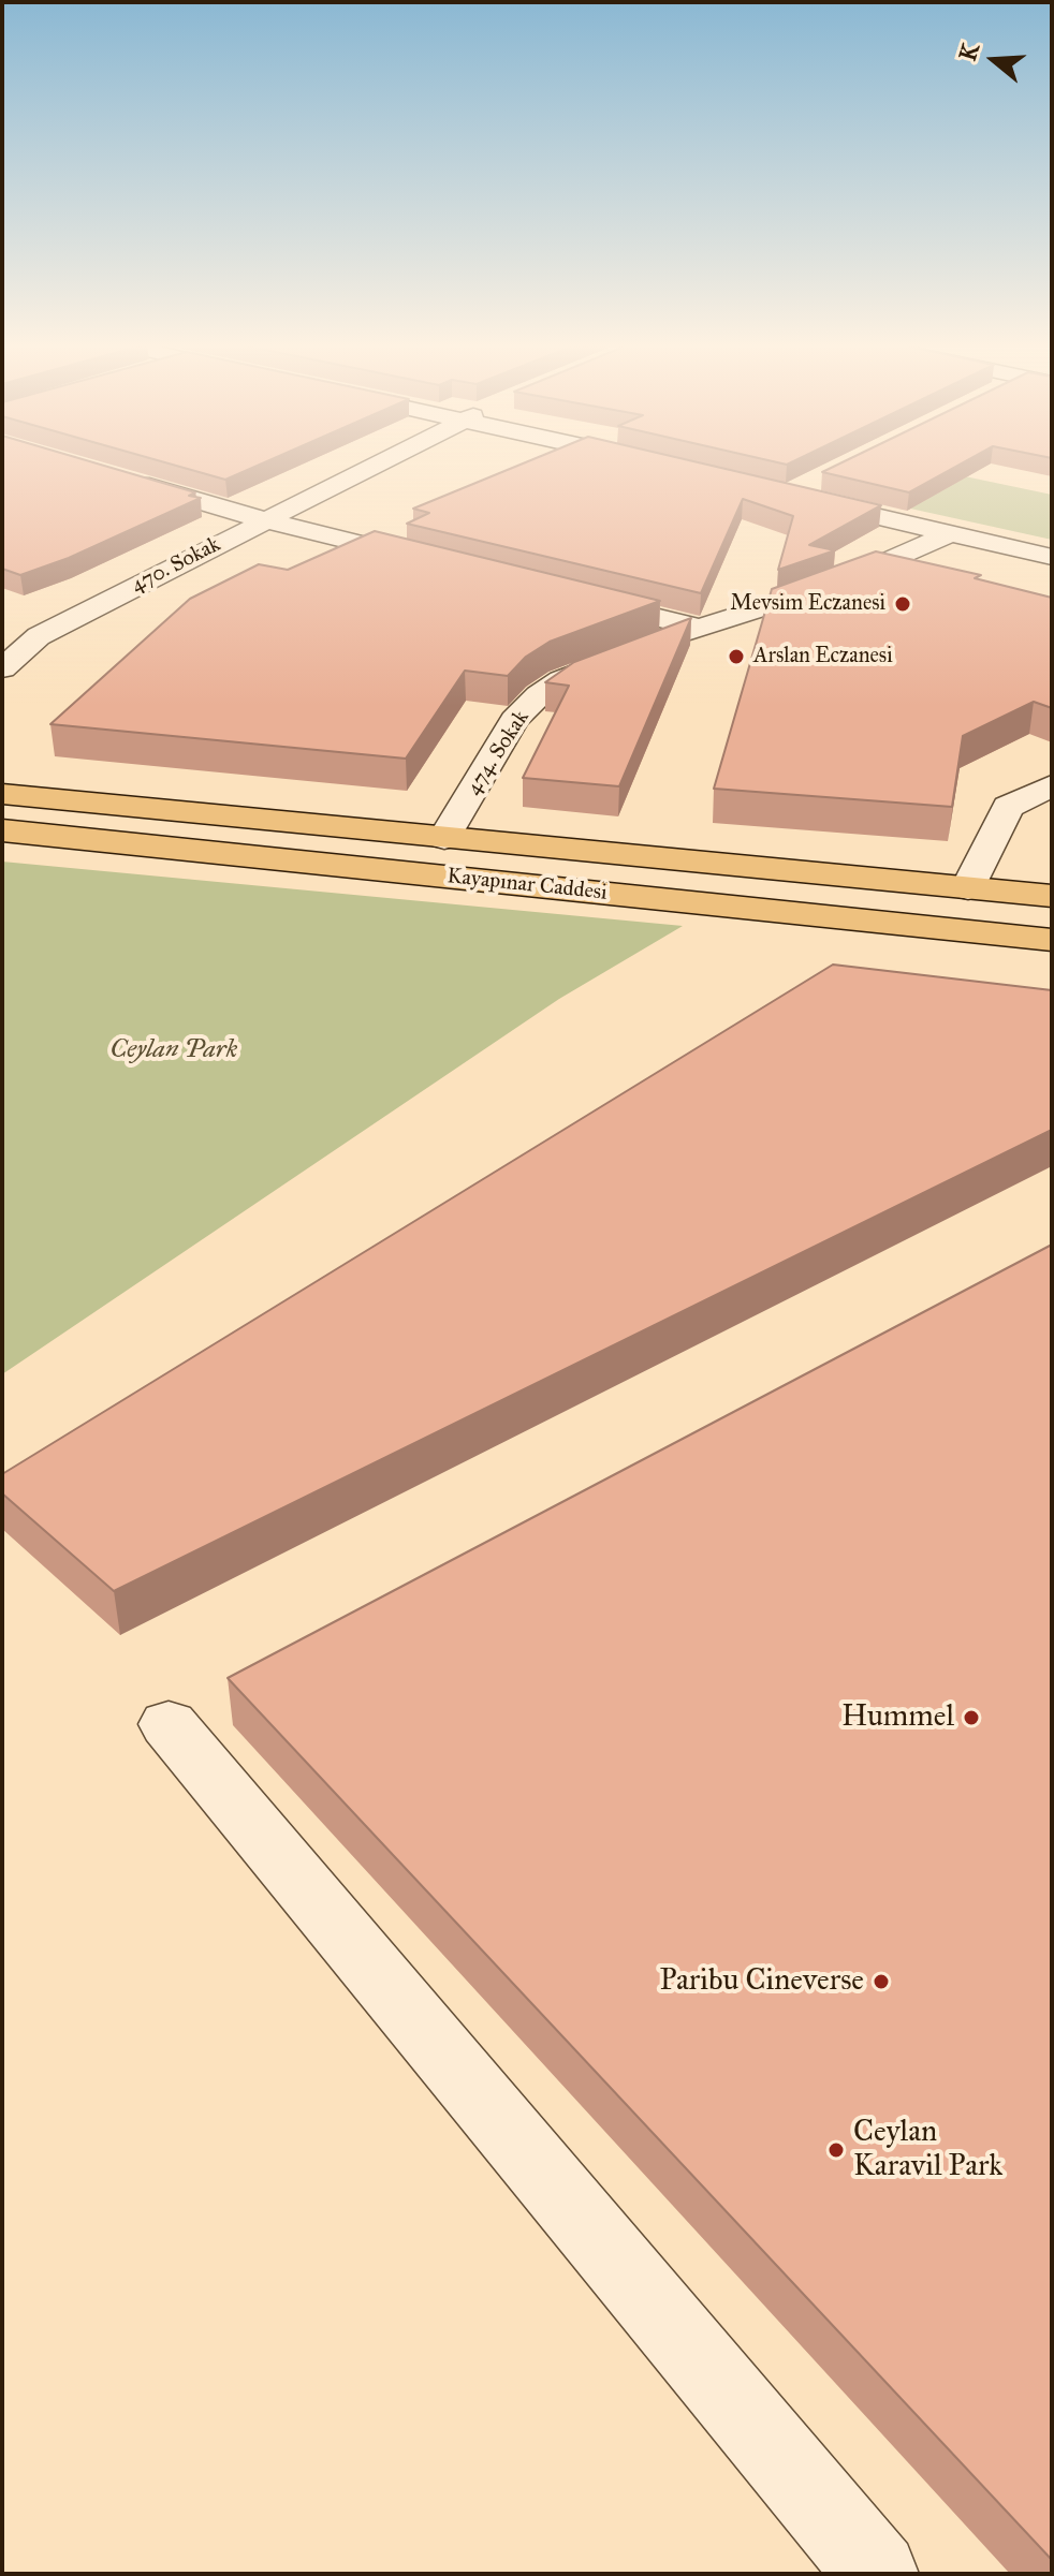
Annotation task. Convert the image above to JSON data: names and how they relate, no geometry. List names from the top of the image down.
{
  "streets": {
    "main road": ["Kayapınar Caddesi"],
    "street": ["470. Sokak", "474. Sokak"]
  },
  "crossings": [
    ["474. Sokak", "Kayapınar Caddesi"]
  ],
  "parks": ["Ceylan Park"],
  "places": [
    "Mevsim Eczanesi",
    "Arslan Eczanesi",
    "Hummel",
    "Paribu Cineverse",
    "Ceylan Karavil Park"
  ],
  "north": "left"
}
